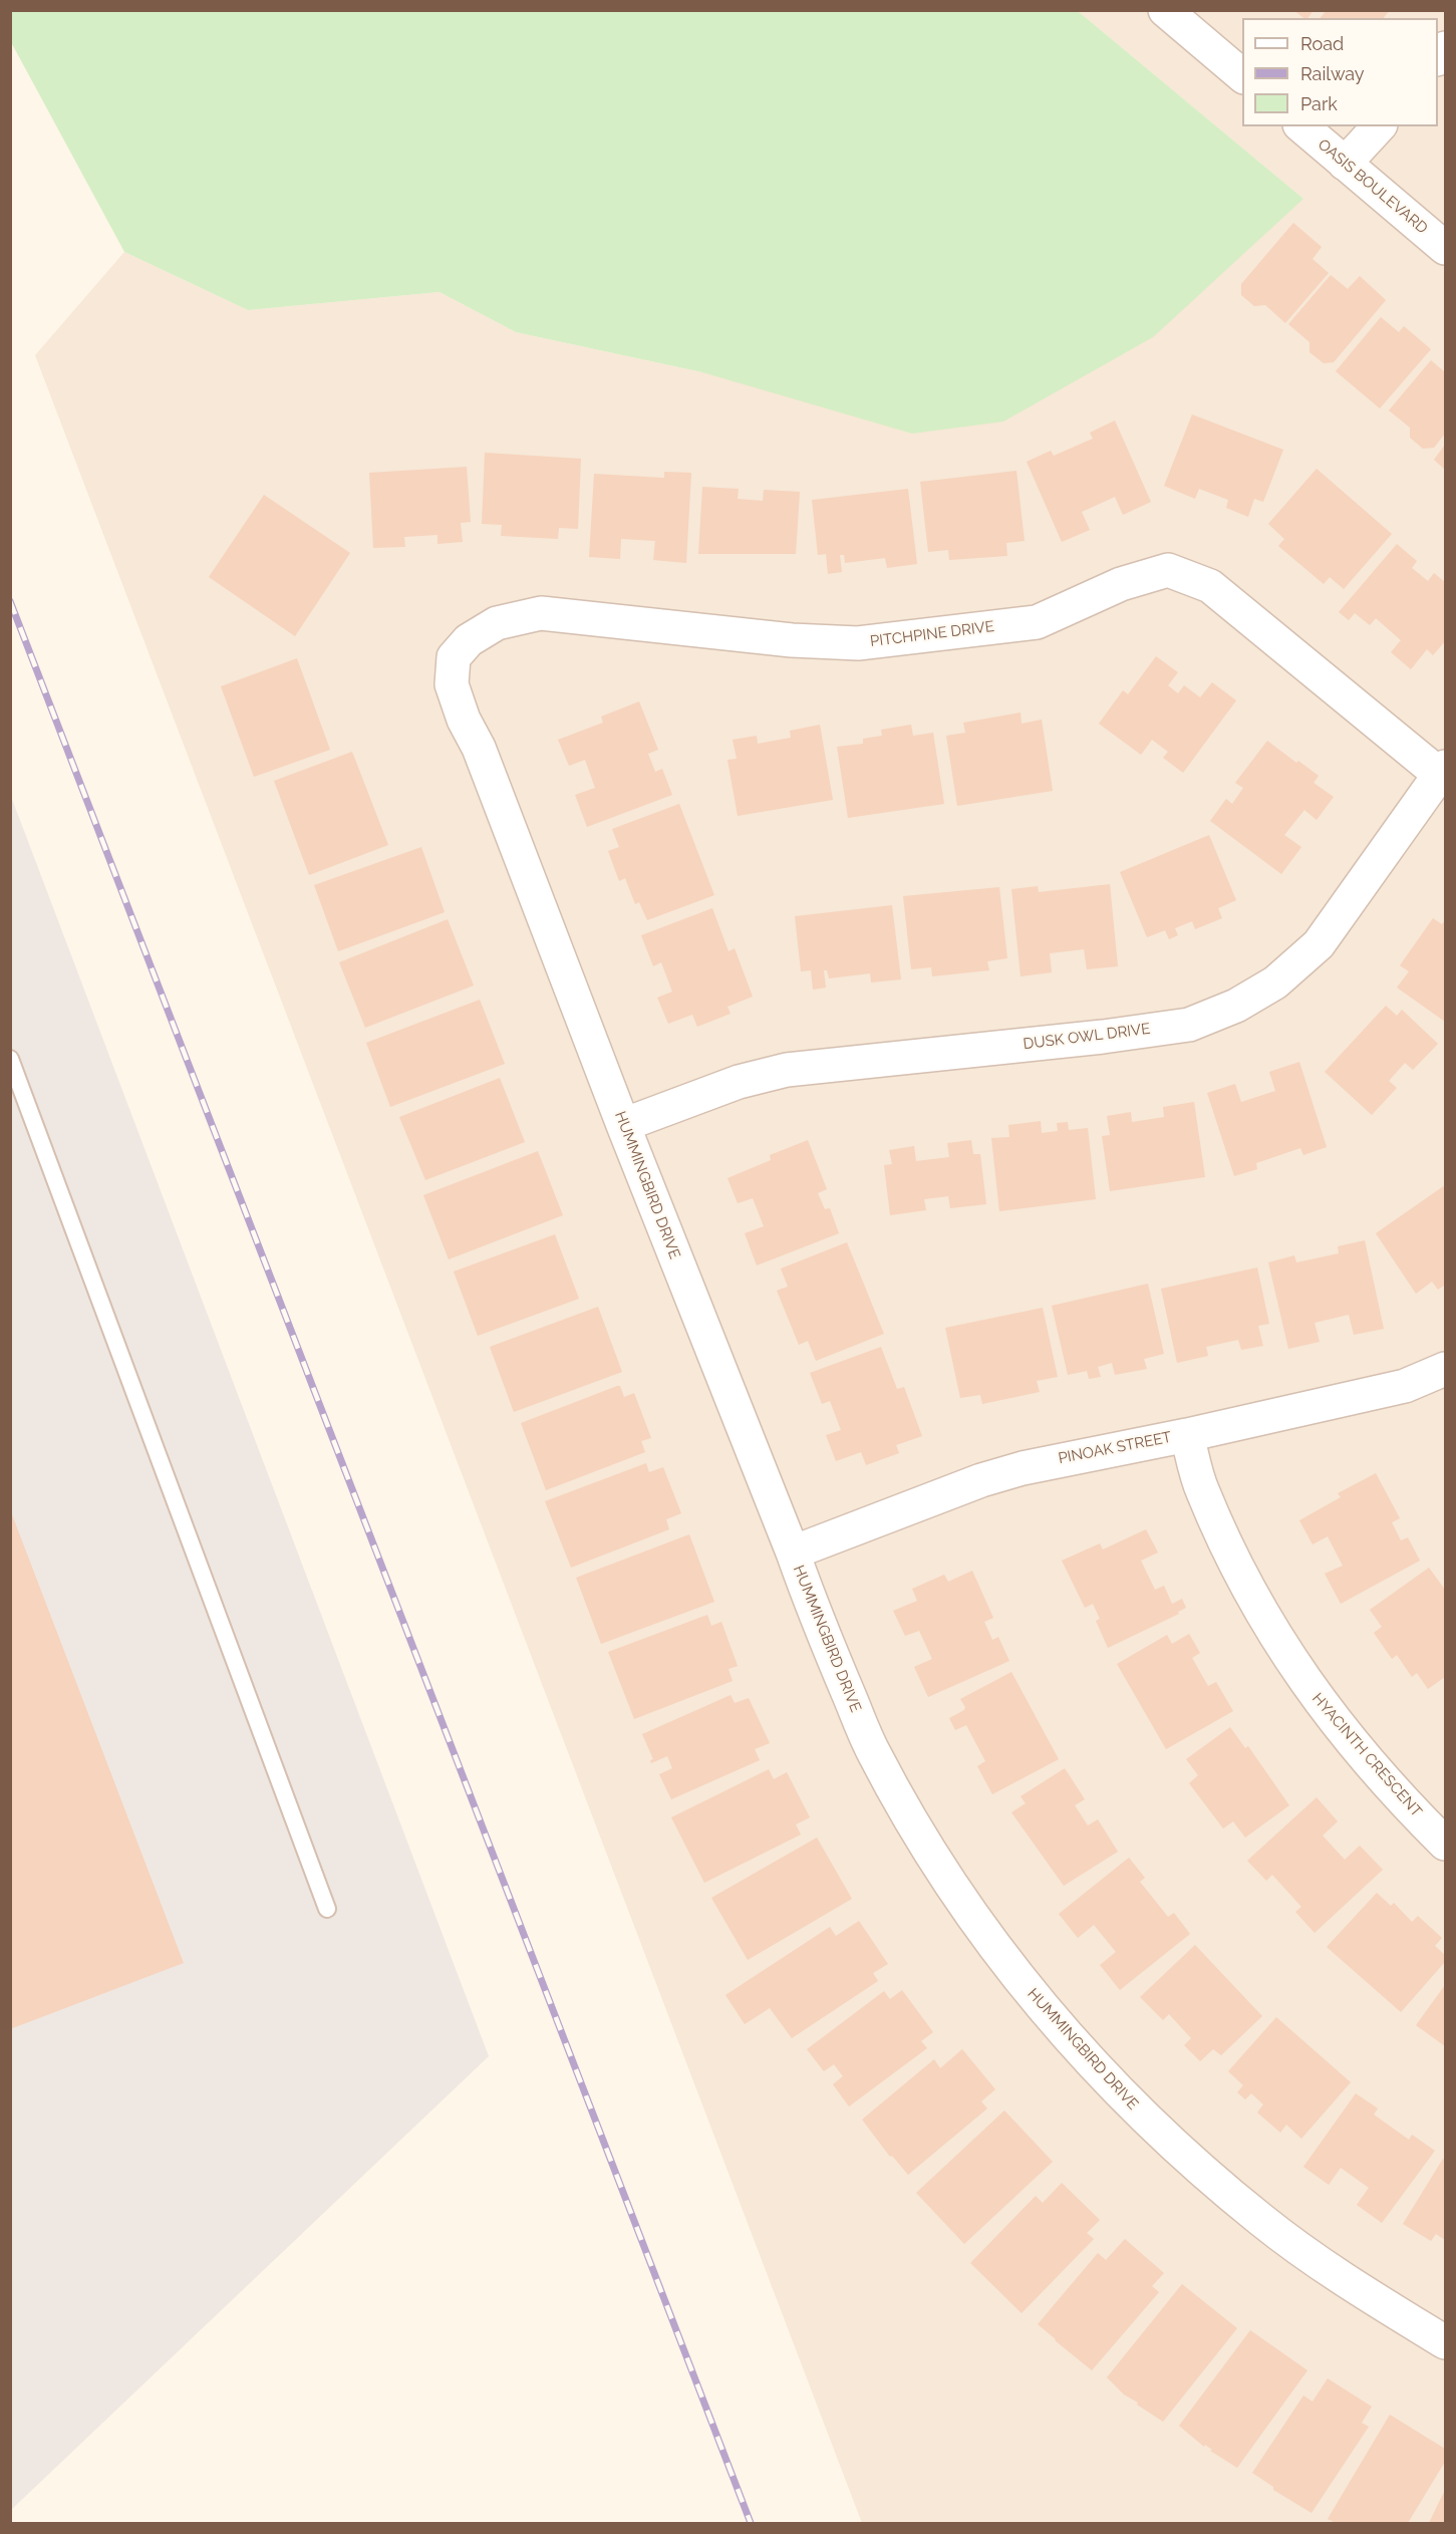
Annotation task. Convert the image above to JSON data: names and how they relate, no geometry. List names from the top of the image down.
{
  "streets": {
    "street": [
      "OASIS BOULEVARD",
      "PITCHPINE DRIVE",
      "DUSK OWL DRIVE",
      "HUMMINGBIRD DRIVE",
      "PINOAK STREET",
      "HYACINTH CRESCENT"
    ]
  },
  "crossings": [
    ["PITCHPINE DRIVE", "DUSK OWL DRIVE"],
    ["PITCHPINE DRIVE", "HUMMINGBIRD DRIVE"],
    ["DUSK OWL DRIVE", "HUMMINGBIRD DRIVE"],
    ["HUMMINGBIRD DRIVE", "PINOAK STREET"],
    ["PINOAK STREET", "HYACINTH CRESCENT"]
  ],
  "legend": ["Road", "Railway", "Park"]
}
